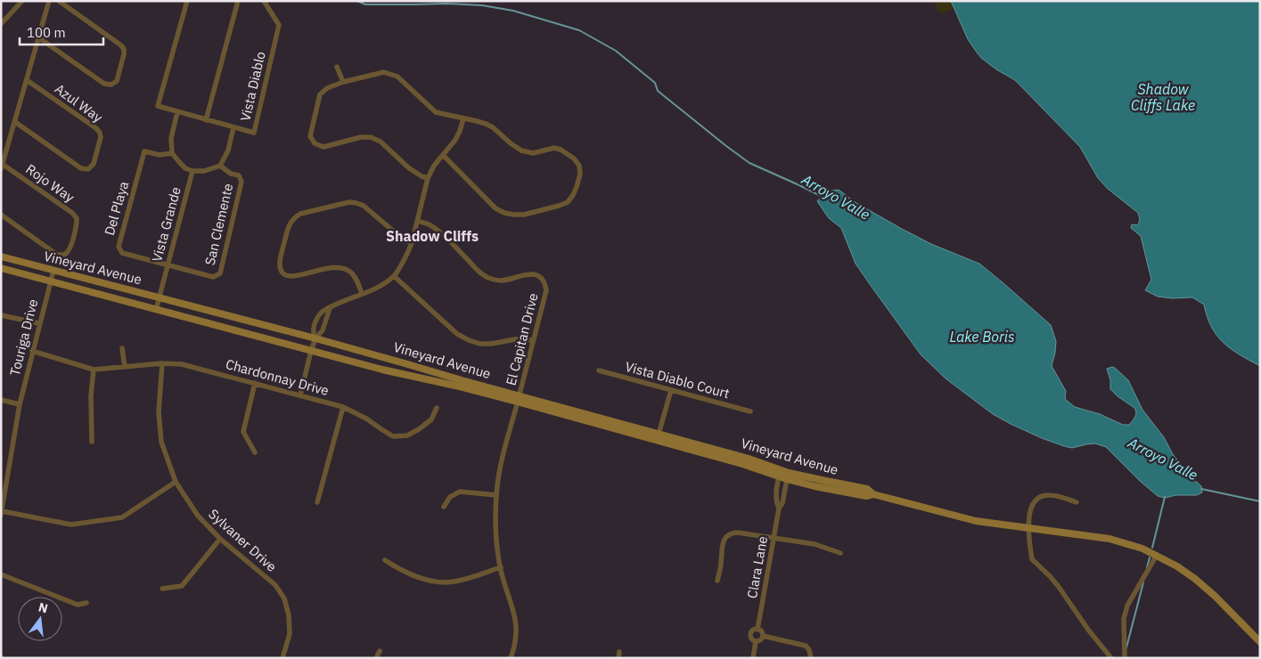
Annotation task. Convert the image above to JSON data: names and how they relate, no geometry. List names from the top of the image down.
{
  "streets": {
    "street": [
      "Vista Diablo",
      "Azul Way",
      "Rojo Way",
      "Del Playa",
      "Vista Grande",
      "San Clemente",
      "Vineyard Avenue",
      "Touriga Drive",
      "El Capitan Drive",
      "Chardonnay Drive",
      "Vista Diablo Court",
      "Sylvaner Drive",
      "Clara Lane"
    ]
  },
  "crossings": [
    ["Vista Diablo", "Del Playa"],
    ["Vista Diablo", "Vista Grande"],
    ["Vista Diablo", "San Clemente"],
    ["Del Playa", "Vista Grande"],
    ["Del Playa", "San Clemente"],
    ["Vista Grande", "San Clemente"],
    ["Vista Grande", "Vineyard Avenue"],
    ["Vineyard Avenue", "Touriga Drive"],
    ["Vineyard Avenue", "El Capitan Drive"],
    ["Vineyard Avenue", "Clara Lane"],
    ["Chardonnay Drive", "Sylvaner Drive"]
  ],
  "districts": ["Shadow Cliffs"],
  "water": ["Shadow Cliffs Lake", "Arroyo Valle", "Lake Boris"],
  "scale_bar": "100 m",
  "north": "top"
}
